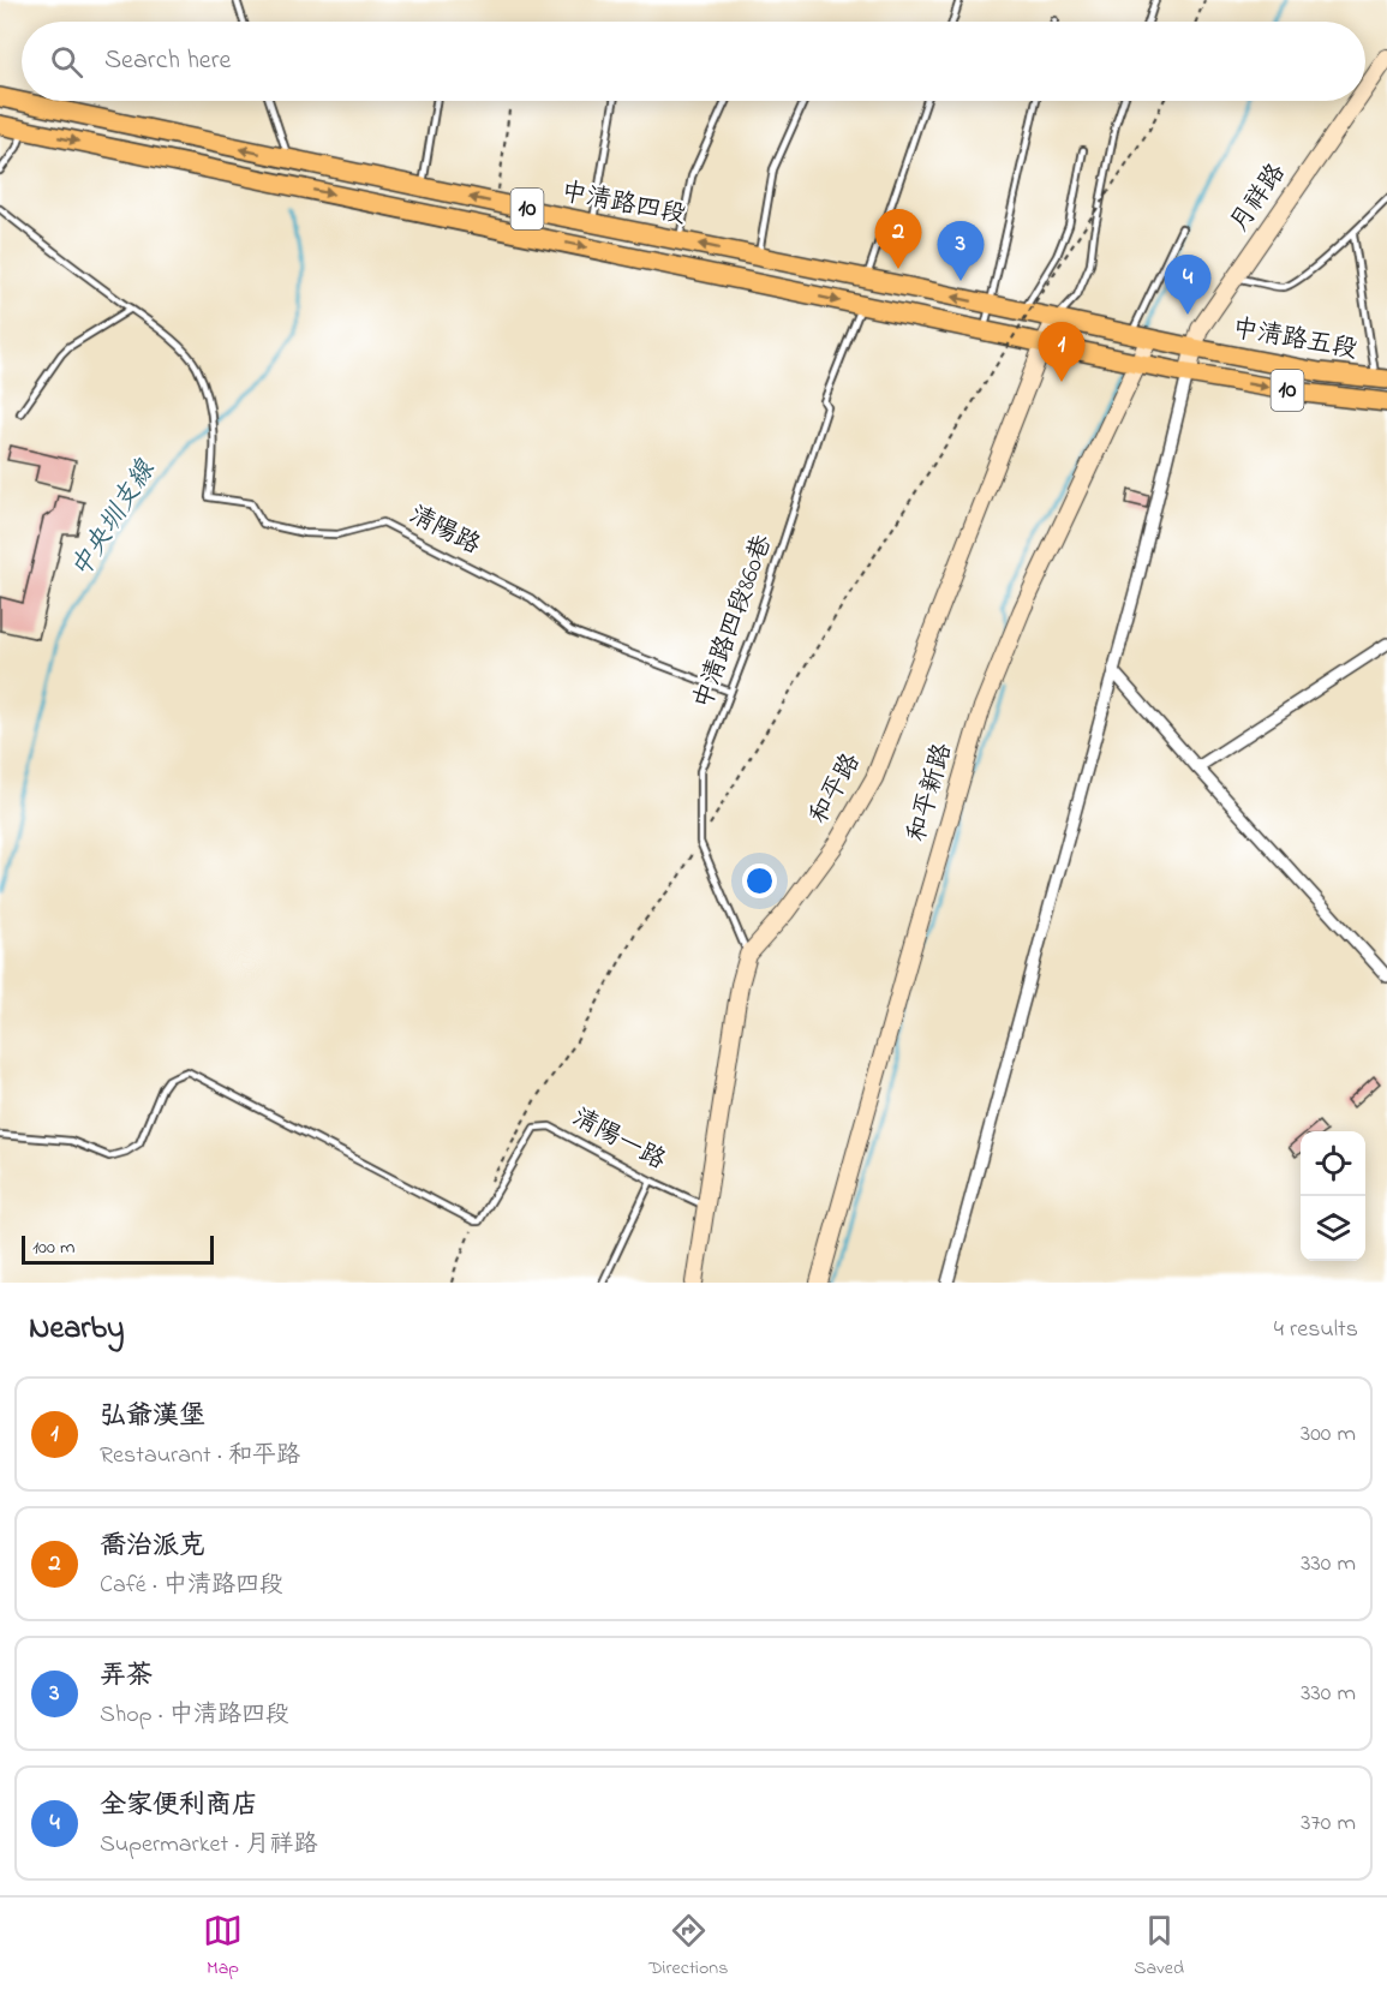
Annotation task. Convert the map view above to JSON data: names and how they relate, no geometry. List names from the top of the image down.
{
  "streets": {
    "main road": ["中清路四段", "10", "中清路五段"],
    "street": ["月祥路", "和平路", "和平新路"],
    "lane": ["清陽路", "中清路四段860巷", "清陽一路"]
  },
  "crossings": [
    ["月祥路", "中清路四段"],
    ["月祥路", "中清路五段"],
    ["中清路四段", "中清路五段"],
    ["中清路四段", "中清路四段860巷"],
    ["中清路四段", "和平路"],
    ["中清路四段", "和平新路"],
    ["清陽路", "中清路四段860巷"],
    ["中清路四段860巷", "和平路"],
    ["和平路", "清陽一路"]
  ],
  "water": ["中央圳支線"],
  "scale_bar": "100 m",
  "page": {
    "search": "Search here",
    "pins": [
      "2",
      "3",
      "4",
      "1"
    ],
    "scale": "100 m",
    "heading": ["Nearby", "4 results"],
    "list": [
      {
        "mark": "1",
        "name": "弘爺漢堡",
        "note": "Restaurant · 和平路",
        "value": "300 m"
      },
      {
        "mark": "2",
        "name": "喬治派克",
        "note": "Café · 中清路四段",
        "value": "330 m"
      },
      {
        "mark": "3",
        "name": "弄茶",
        "note": "Shop · 中清路四段",
        "value": "330 m"
      },
      {
        "mark": "4",
        "name": "全家便利商店",
        "note": "Supermarket · 月祥路",
        "value": "370 m"
      }
    ],
    "nav": ["Map", "Directions", "Saved"]
  }
}
